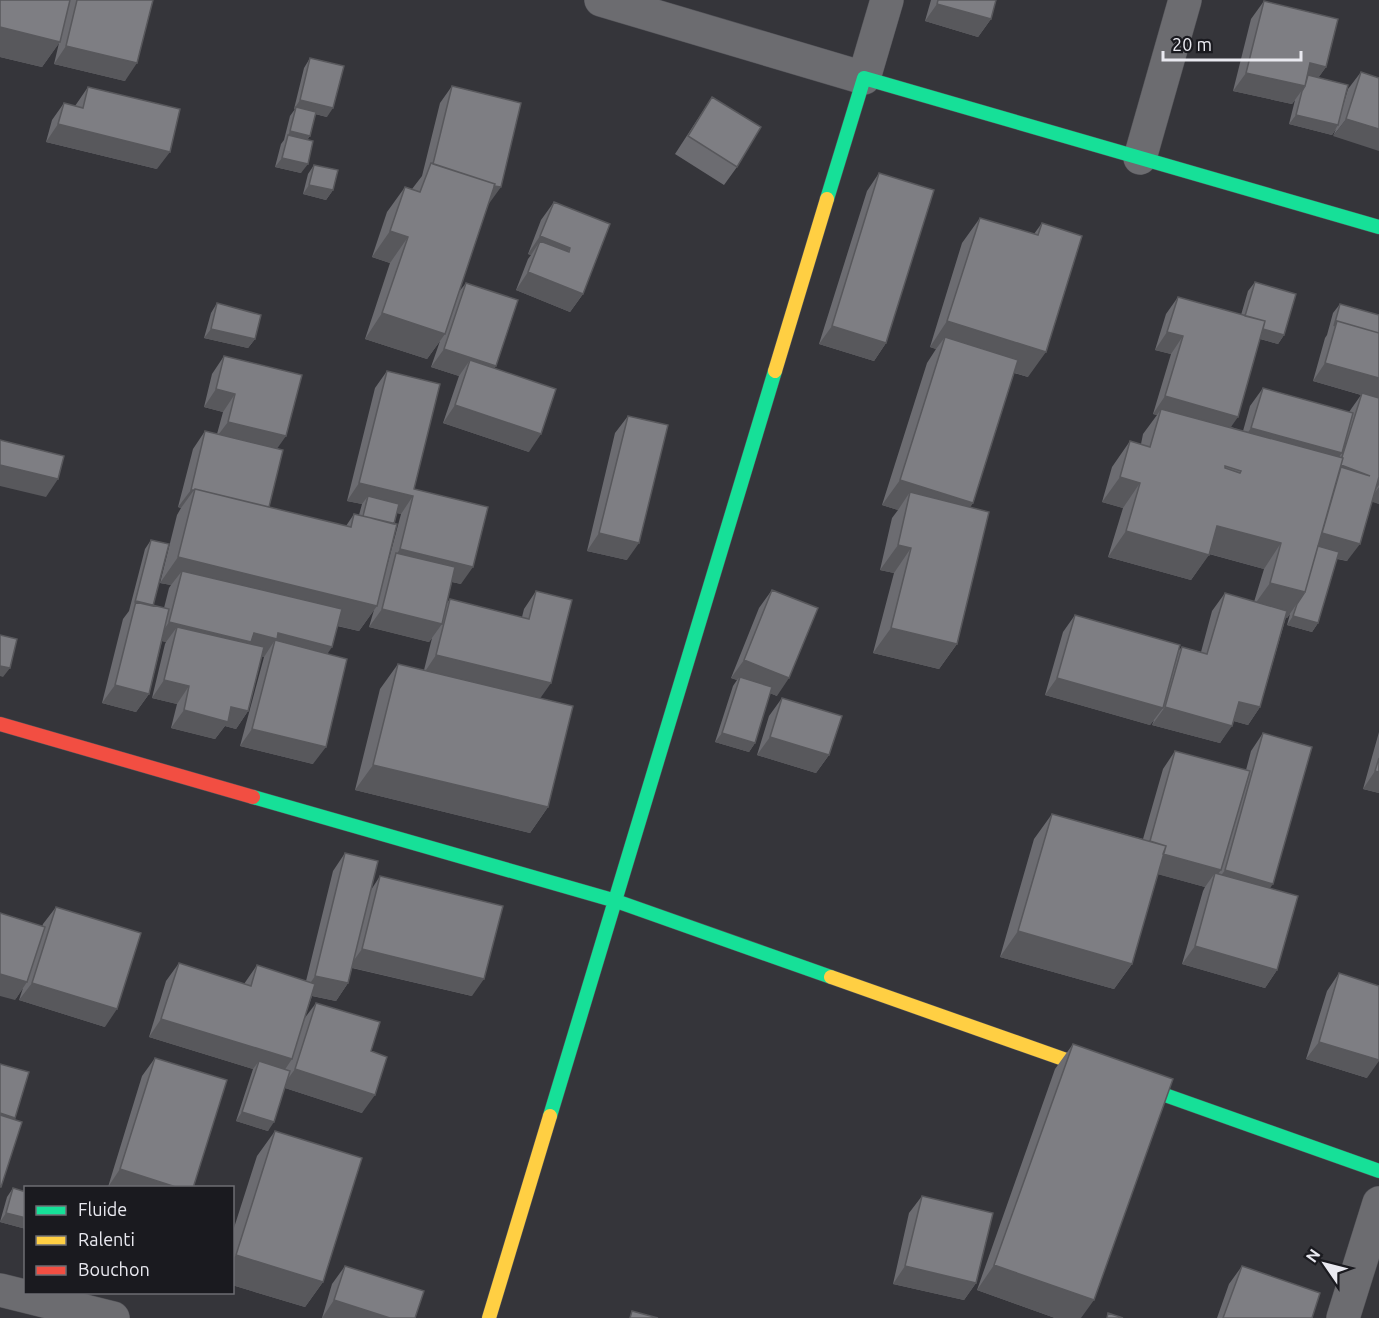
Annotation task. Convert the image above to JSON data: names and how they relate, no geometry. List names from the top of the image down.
{
  "legend": ["Fluide", "Ralenti", "Bouchon"],
  "scale_bar": "20 m",
  "north": "top left"
}
